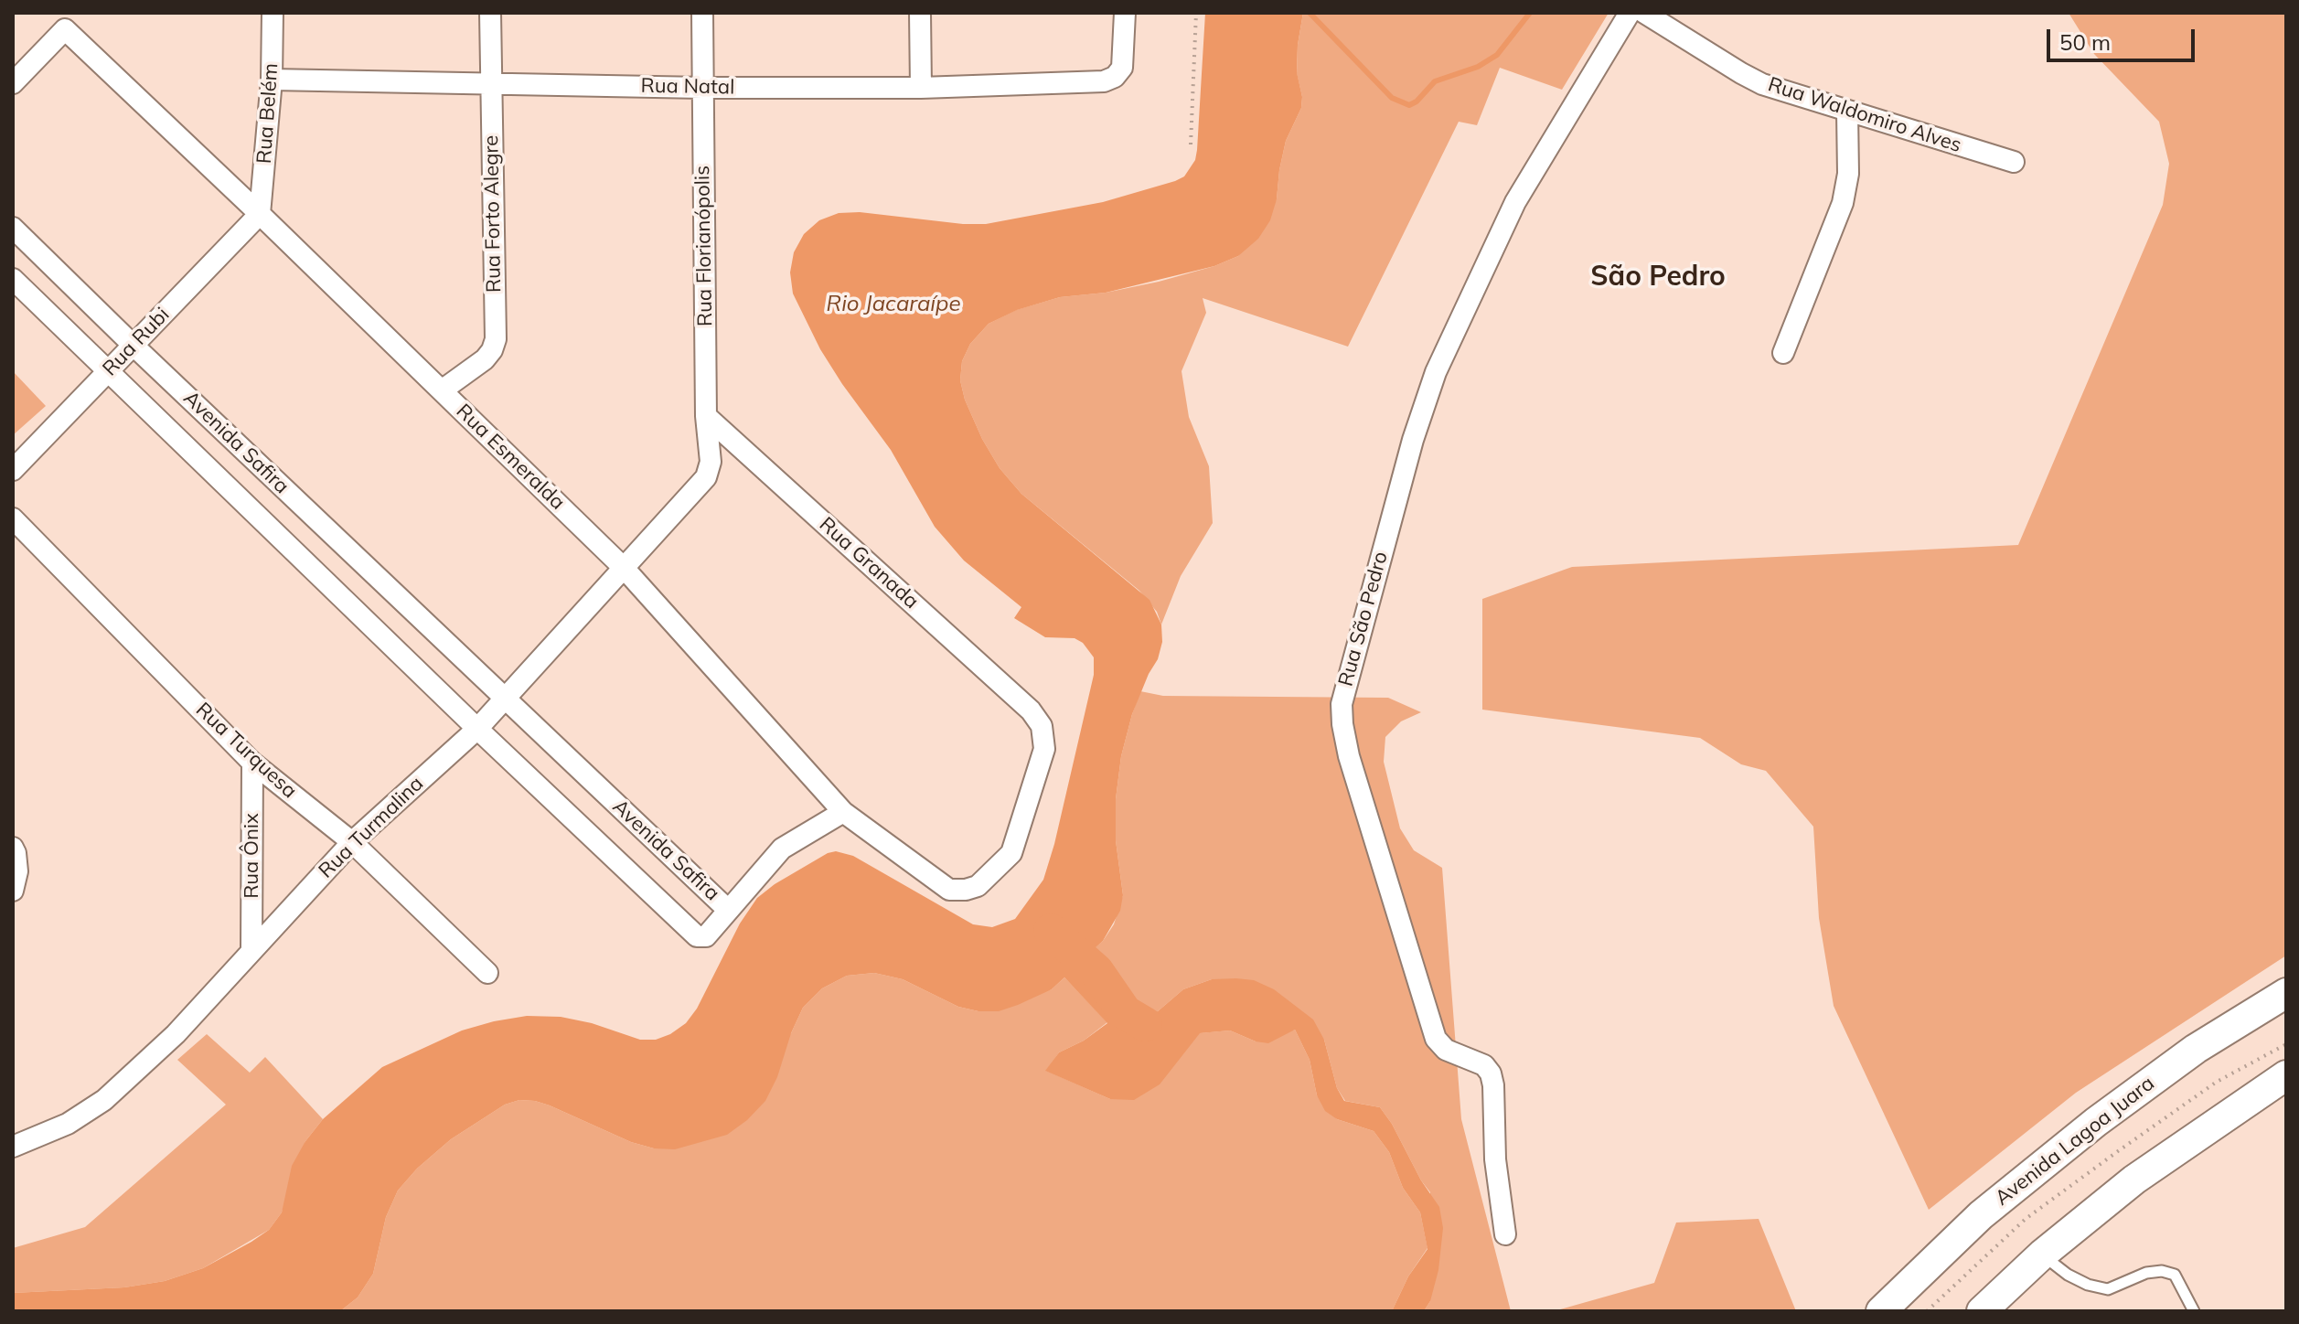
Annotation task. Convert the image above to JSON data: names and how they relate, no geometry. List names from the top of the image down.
{
  "streets": {
    "main road": ["Avenida Lagoa Juara"],
    "street": [
      "Rua Natal",
      "Rua Belém",
      "Rua Waldomiro Alves",
      "Rua Forto Alegre",
      "Rua Florianópolis",
      "Rua Rubi",
      "Avenida Safira",
      "Rua Esmeralda",
      "Rua Granada",
      "Rua São Pedro",
      "Rua Turquesa",
      "Rua Turmalina",
      "Rua Ônix"
    ]
  },
  "crossings": [
    ["Rua Natal", "Rua Belém"],
    ["Rua Natal", "Rua Forto Alegre"],
    ["Rua Natal", "Rua Florianópolis"],
    ["Rua Belém", "Rua Rubi"],
    ["Rua Belém", "Rua Esmeralda"],
    ["Rua Forto Alegre", "Rua Esmeralda"],
    ["Rua Florianópolis", "Rua Granada"],
    ["Rua Florianópolis", "Rua Turmalina"],
    ["Rua Rubi", "Avenida Safira"],
    ["Rua Rubi", "Rua Esmeralda"],
    ["Avenida Safira", "Rua Turmalina"],
    ["Rua Esmeralda", "Rua Granada"],
    ["Rua Esmeralda", "Rua Turmalina"],
    ["Rua Turquesa", "Rua Turmalina"],
    ["Rua Turquesa", "Rua Ônix"],
    ["Rua Turmalina", "Rua Ônix"]
  ],
  "districts": ["São Pedro"],
  "water": ["Rio Jacaraípe"],
  "scale_bar": "50 m"
}
